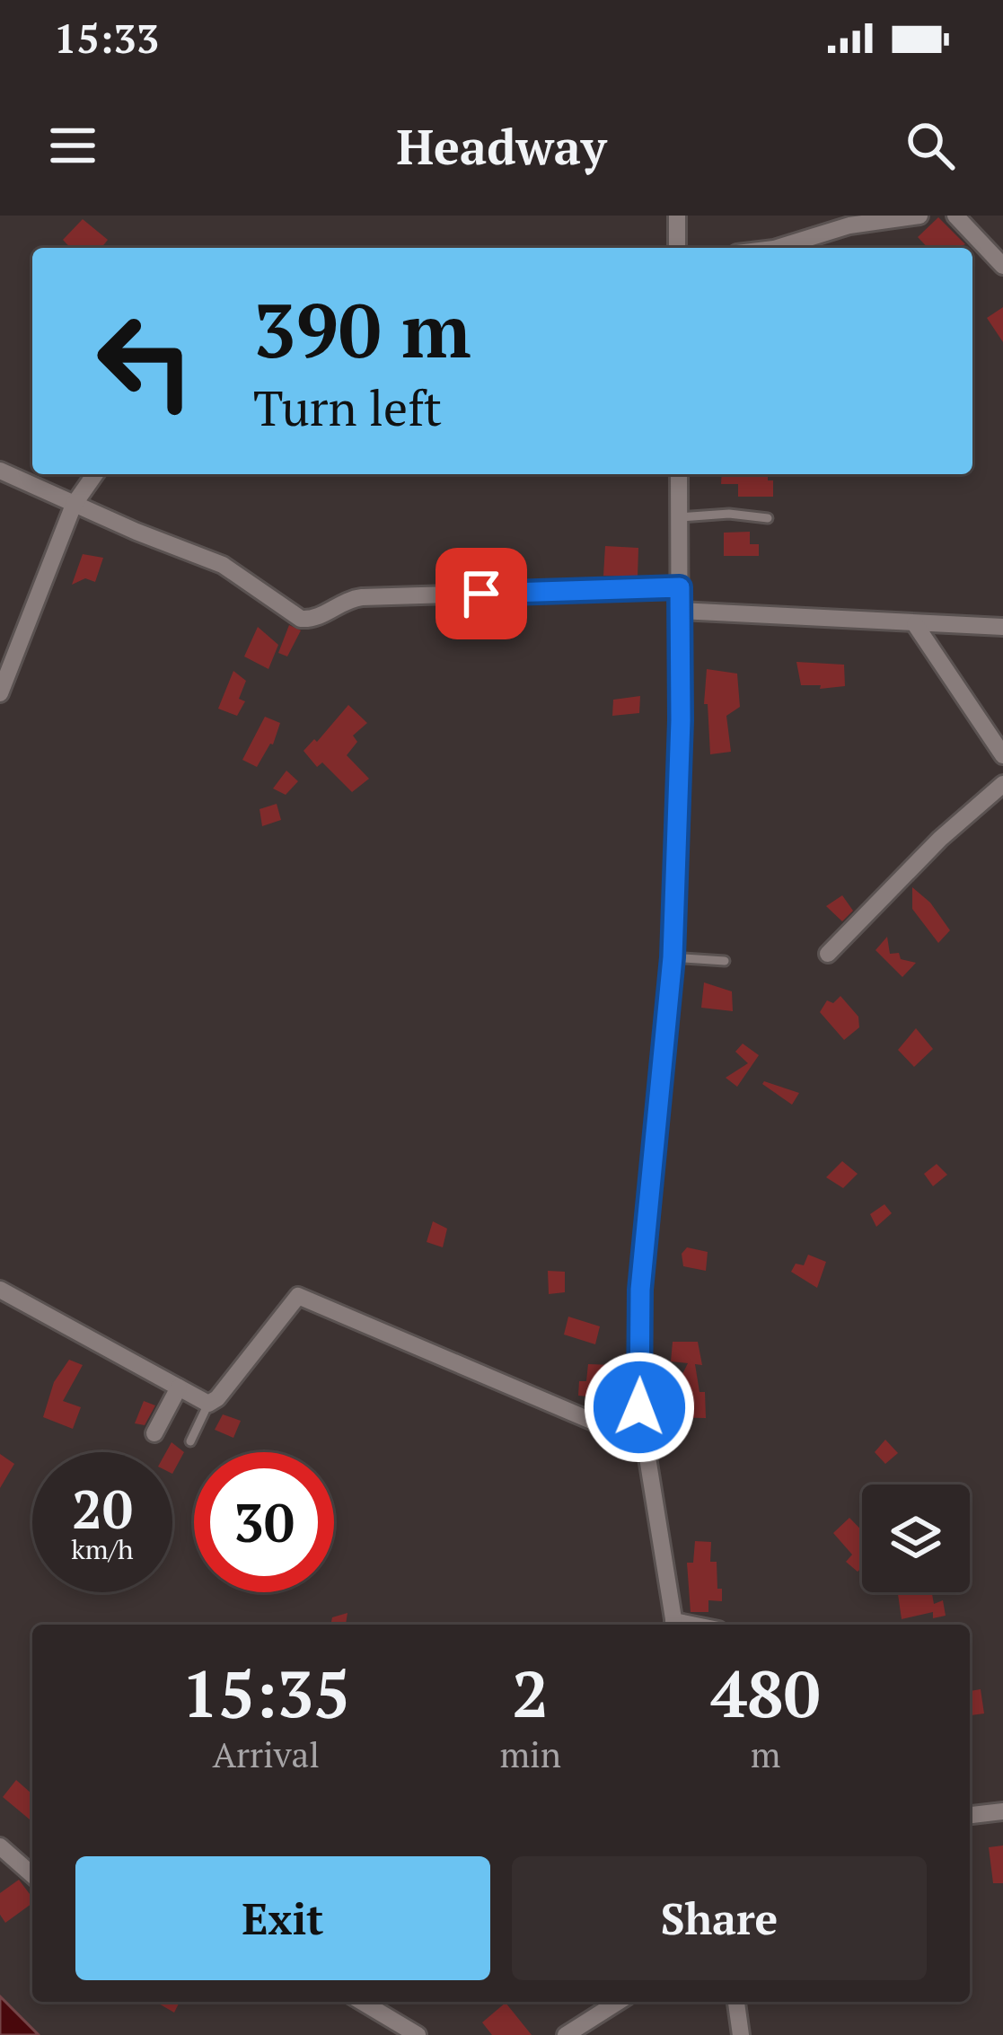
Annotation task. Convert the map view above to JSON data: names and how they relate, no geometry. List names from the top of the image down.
{
  "page": {
    "status": "15:33",
    "header": "Headway",
    "turn": ["390 m", "Turn left"],
    "speed": "20 km/h",
    "limit": "30",
    "eta": [
      "15:35",
      "Arrival",
      "2",
      "min",
      "480",
      "m"
    ],
    "buttons": ["Exit", "Share"]
  }
}
